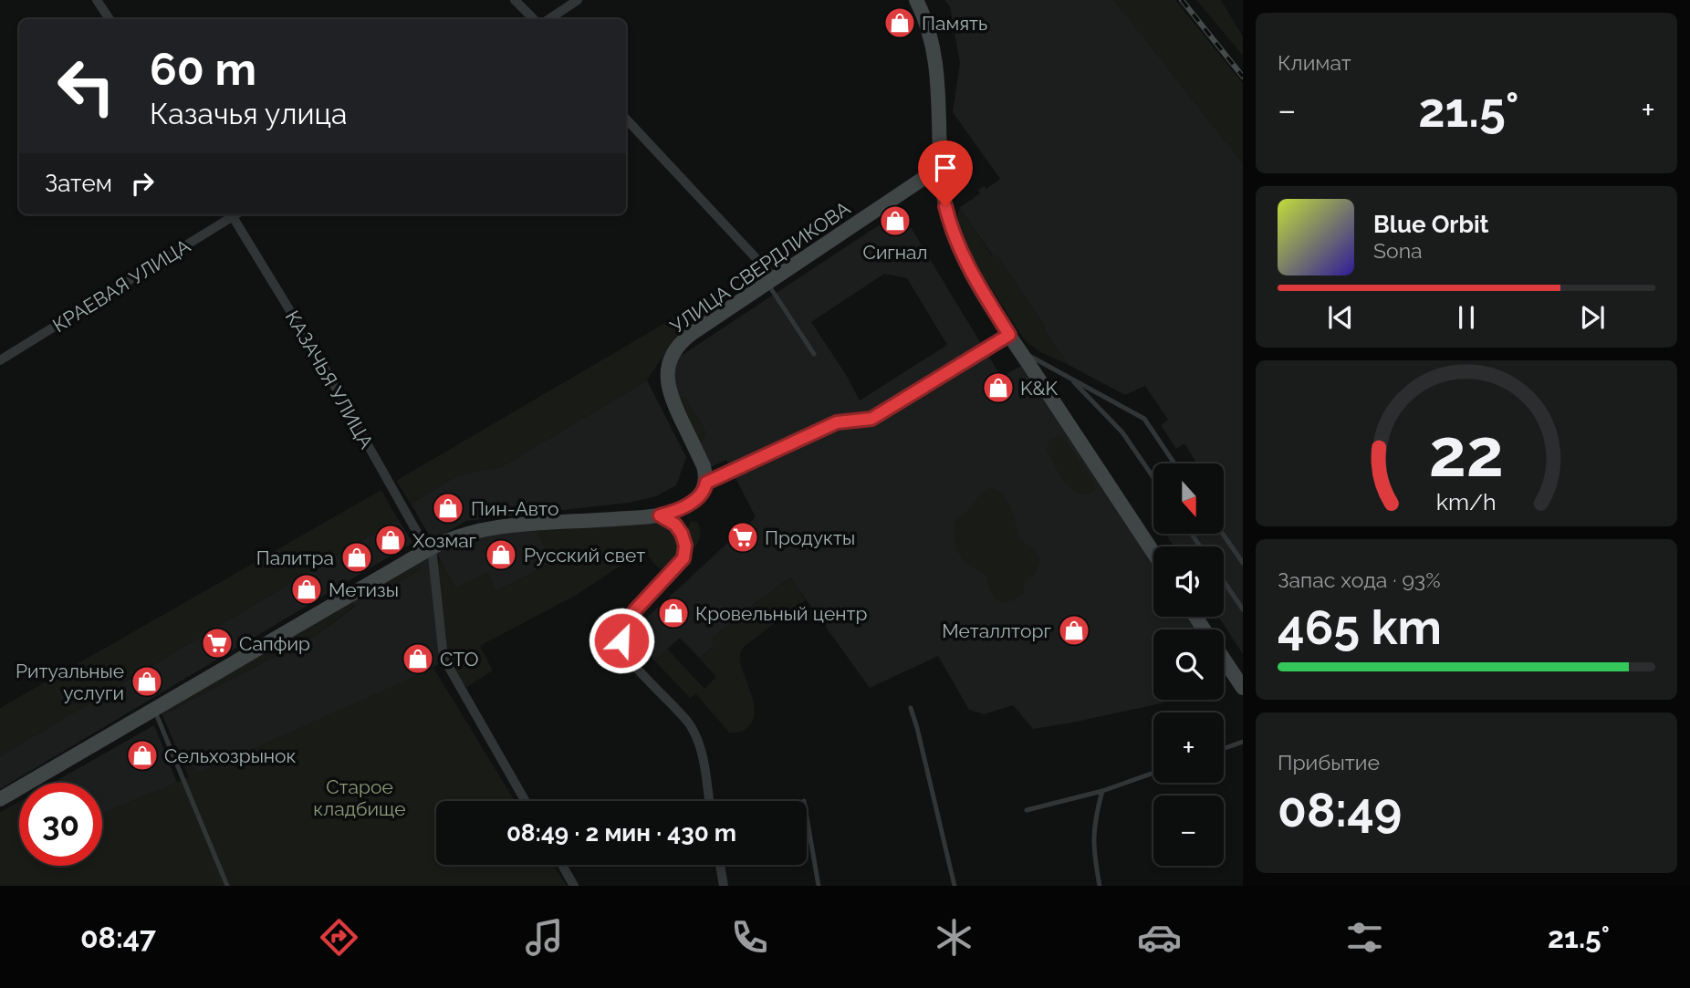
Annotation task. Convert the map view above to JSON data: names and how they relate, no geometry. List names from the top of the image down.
{
  "streets": {
    "street": ["УЛИЦА СВЕРДЛИКОВА", "КРАЕВАЯ УЛИЦА", "КАЗАЧЬЯ УЛИЦА"]
  },
  "parks": ["Старое кладбище"],
  "places": {
    "shop": [
      "Память",
      "Сигнал",
      "K&K",
      "Пин-Авто",
      "Хозмаг",
      "Русский свет",
      "Палитра",
      "Метизы",
      "Кровельный центр",
      "Металлторг",
      "СТО",
      "Ритуальные услуги",
      "Сельхозрынок"
    ],
    "supermarket": ["Продукты", "Сапфир"]
  },
  "north": "bottom",
  "page": {
    "tile": [
      "Климат",
      ["Запас хода · 93%", "465 km"],
      ["Прибытие", "08:49"]
    ],
    "turn": ["60 m", "Казачья улица"],
    "heat": ["−", "21.5°", "+"],
    "then": "Затем",
    "song": ["Blue Orbit", "Sona"],
    "map_buttons": ["+", "−"],
    "limit": "30",
    "trip": "08:49 · 2 мин · 430 m",
    "tabs": ["08:47", "21.5°"],
    "gauge": ["22", "km/h"]
  }
}
